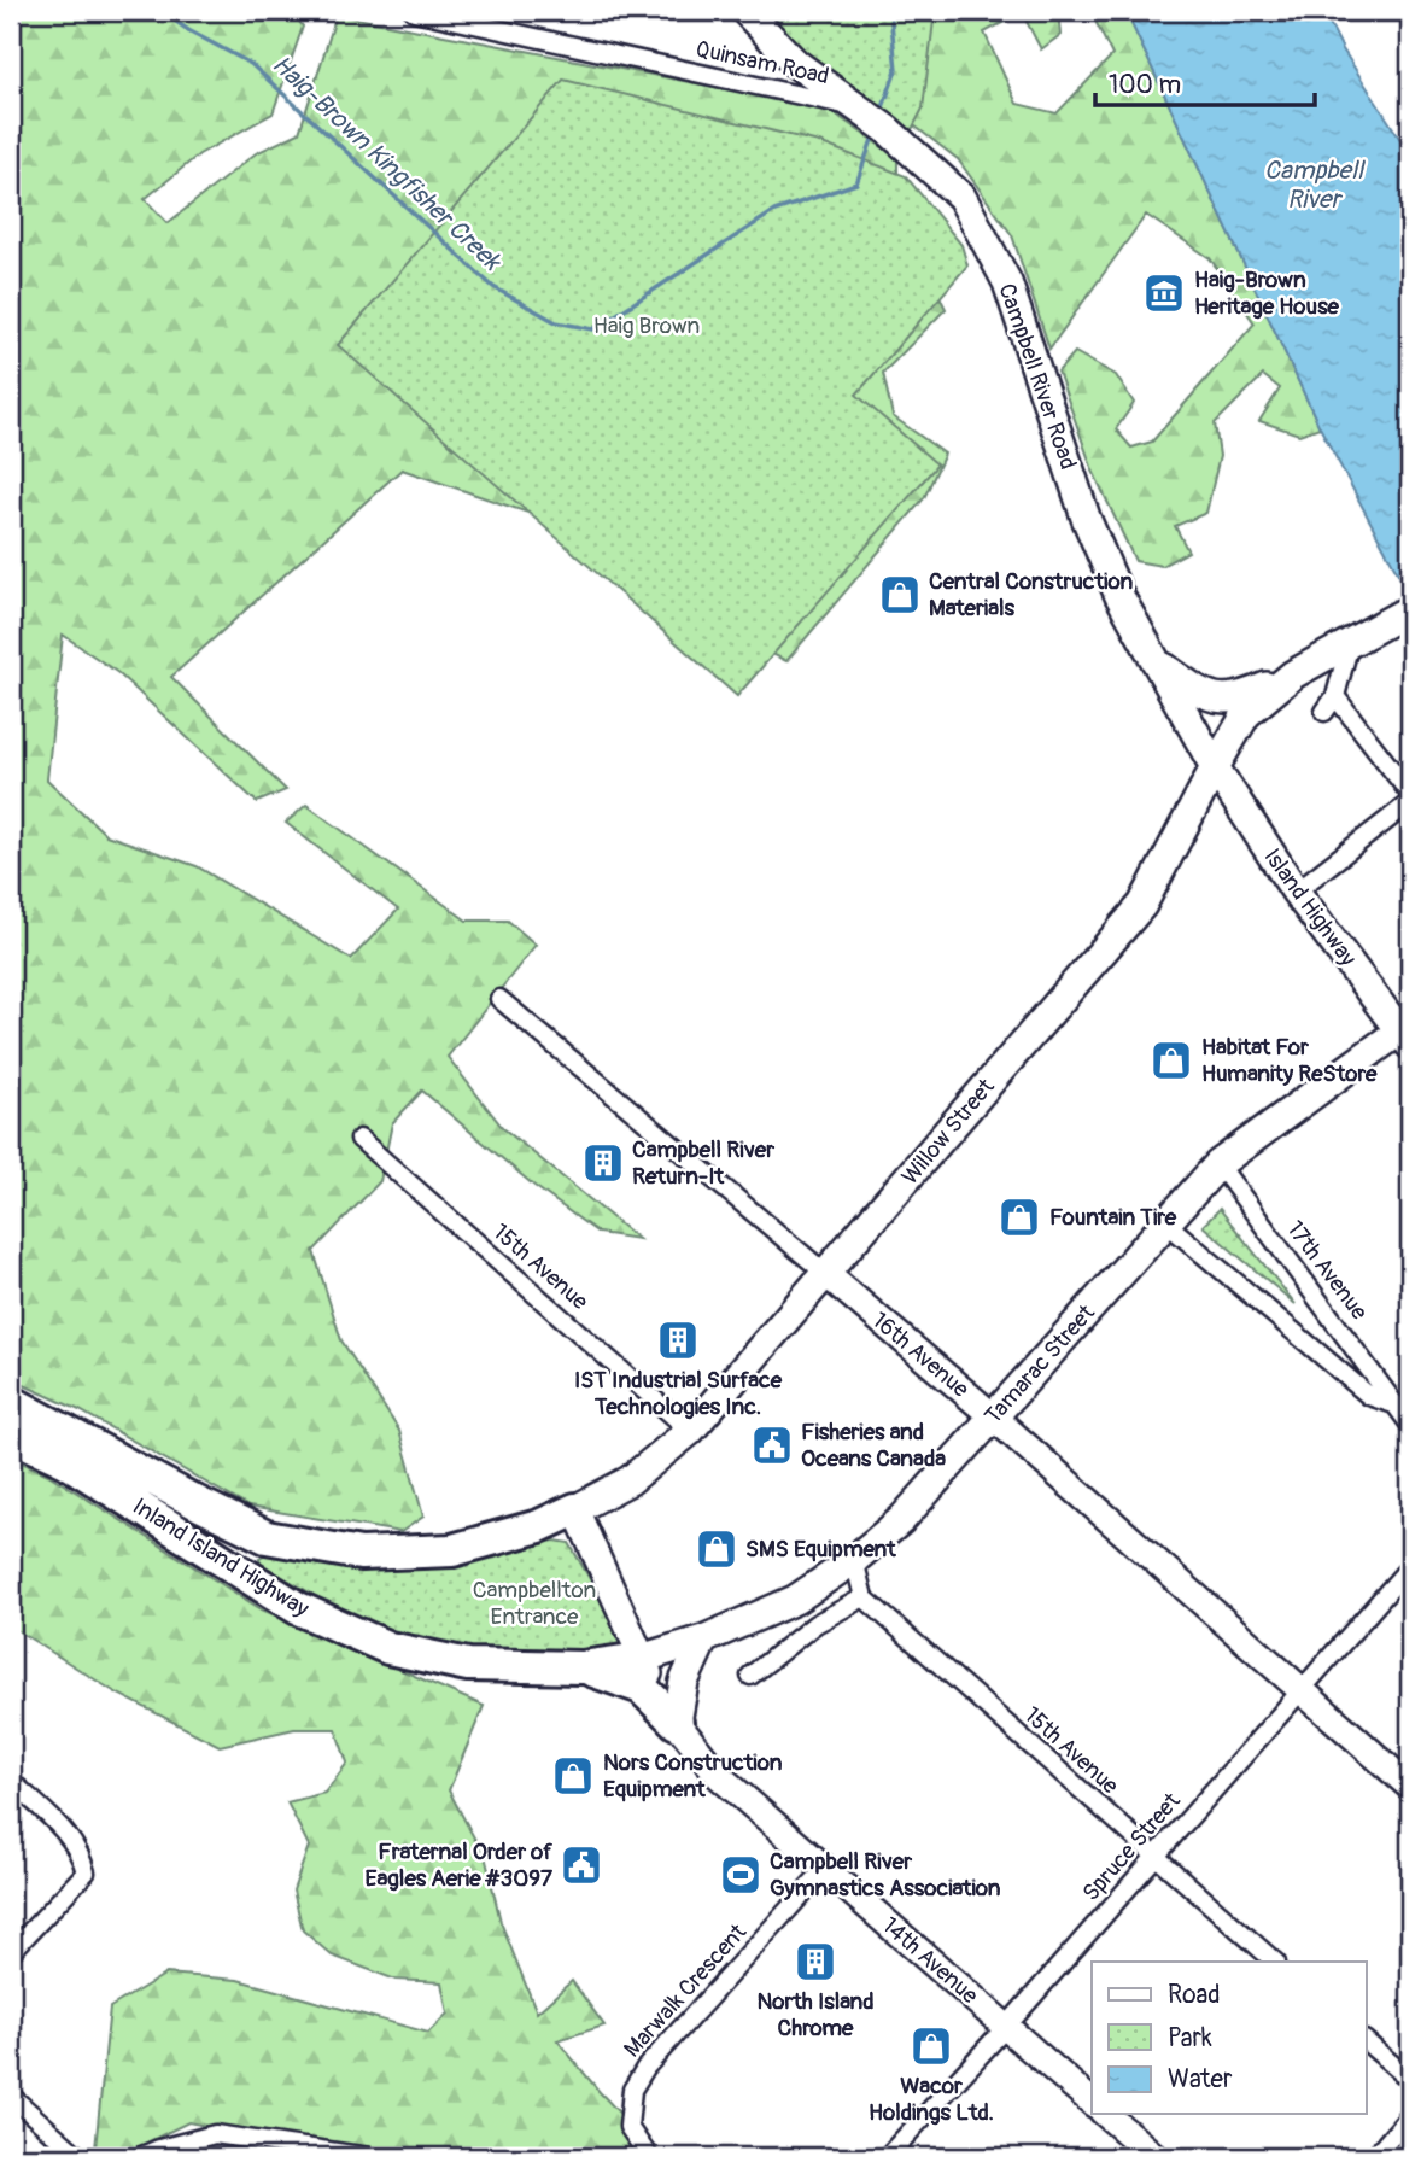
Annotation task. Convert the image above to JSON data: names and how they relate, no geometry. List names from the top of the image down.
{
  "streets": {
    "highway": ["Inland Island Highway"],
    "main road": [
      "Campbell River Road",
      "Island Highway",
      "Willow Street",
      "16th Avenue",
      "Tamarac Street",
      "14th Avenue"
    ],
    "street": [
      "Quinsam Road",
      "15th Avenue",
      "17th Avenue",
      "Spruce Street",
      "Marwalk Crescent"
    ]
  },
  "crossings": [
    ["Quinsam Road", "Campbell River Road"],
    ["Campbell River Road", "Island Highway"],
    ["Campbell River Road", "Willow Street"],
    ["Island Highway", "Willow Street"],
    ["Island Highway", "Tamarac Street"],
    ["Willow Street", "15th Avenue"],
    ["Willow Street", "16th Avenue"],
    ["Willow Street", "Inland Island Highway"],
    ["15th Avenue", "Spruce Street"],
    ["17th Avenue", "Tamarac Street"],
    ["16th Avenue", "Tamarac Street"],
    ["16th Avenue", "Spruce Street"],
    ["Tamarac Street", "Inland Island Highway"],
    ["Tamarac Street", "14th Avenue"],
    ["Inland Island Highway", "14th Avenue"],
    ["Spruce Street", "14th Avenue"],
    ["14th Avenue", "Marwalk Crescent"]
  ],
  "water": ["Haig-Brown Kingfisher Creek", "Campbell River"],
  "parks": ["Haig Brown", "Campbellton Entrance"],
  "places": {
    "museum": ["Haig-Brown Heritage House"],
    "shop": [
      "Central Construction Materials",
      "Habitat For Humanity ReStore",
      "Fountain Tire",
      "SMS Equipment",
      "Nors Construction Equipment",
      "Wacor Holdings Ltd."
    ],
    "building": ["Campbell River Return-It", "IST Industrial Surface Technologies Inc.", "North Island Chrome"],
    "public building": ["Fisheries and Oceans Canada", "Fraternal Order of Eagles Aerie #3097"],
    "sports": ["Campbell River Gymnastics Association"]
  },
  "legend": ["Road", "Park", "Water"],
  "scale_bar": "100 m"
}
